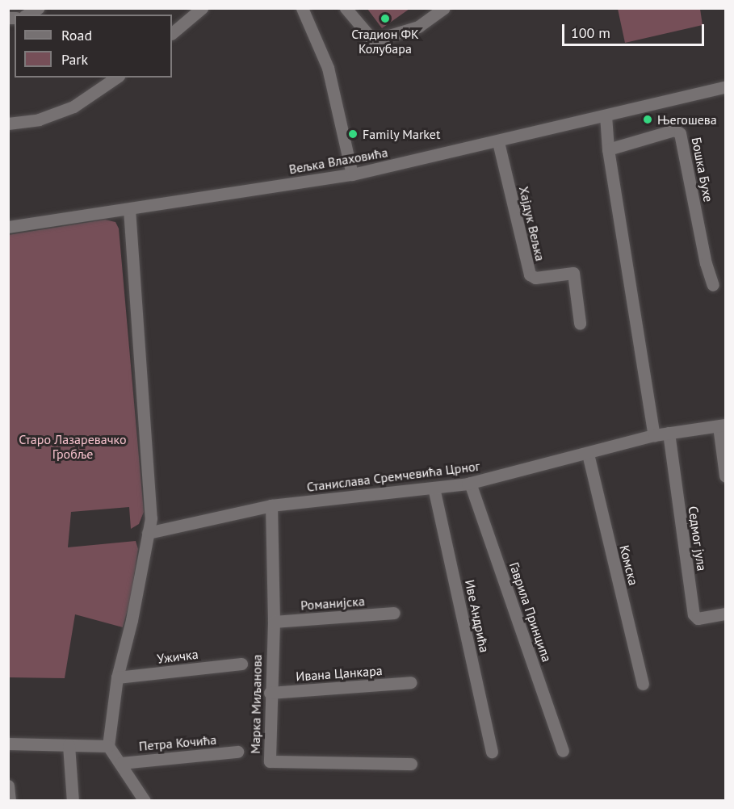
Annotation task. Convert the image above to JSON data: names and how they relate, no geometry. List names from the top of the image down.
{
  "streets": {
    "street": [
      "Вељка Влаховића",
      "Бошка Бухе",
      "Хајдук Вељка",
      "Станислава Сремчевића Црног",
      "Седмог јула",
      "Комска",
      "Романијска",
      "Гаврила Принципа",
      "Иве Андрића",
      "Ужичка",
      "Ивана Цанкара",
      "Марка Миљанова",
      "Петра Кочића"
    ]
  },
  "crossings": [
    ["Вељка Влаховића", "Хајдук Вељка"],
    ["Станислава Сремчевића Црног", "Седмог јула"],
    ["Станислава Сремчевића Црног", "Комска"],
    ["Станислава Сремчевића Црног", "Гаврила Принципа"],
    ["Станислава Сремчевића Црног", "Иве Андрића"],
    ["Станислава Сремчевића Црног", "Марка Миљанова"],
    ["Романијска", "Марка Миљанова"],
    ["Ивана Цанкара", "Марка Миљанова"]
  ],
  "parks": ["Старо Лазаревачко Гробље"],
  "places": ["Стадион ФК Колубара", "Његошева", "Family Market"],
  "legend": ["Road", "Park"],
  "scale_bar": "100 m"
}
